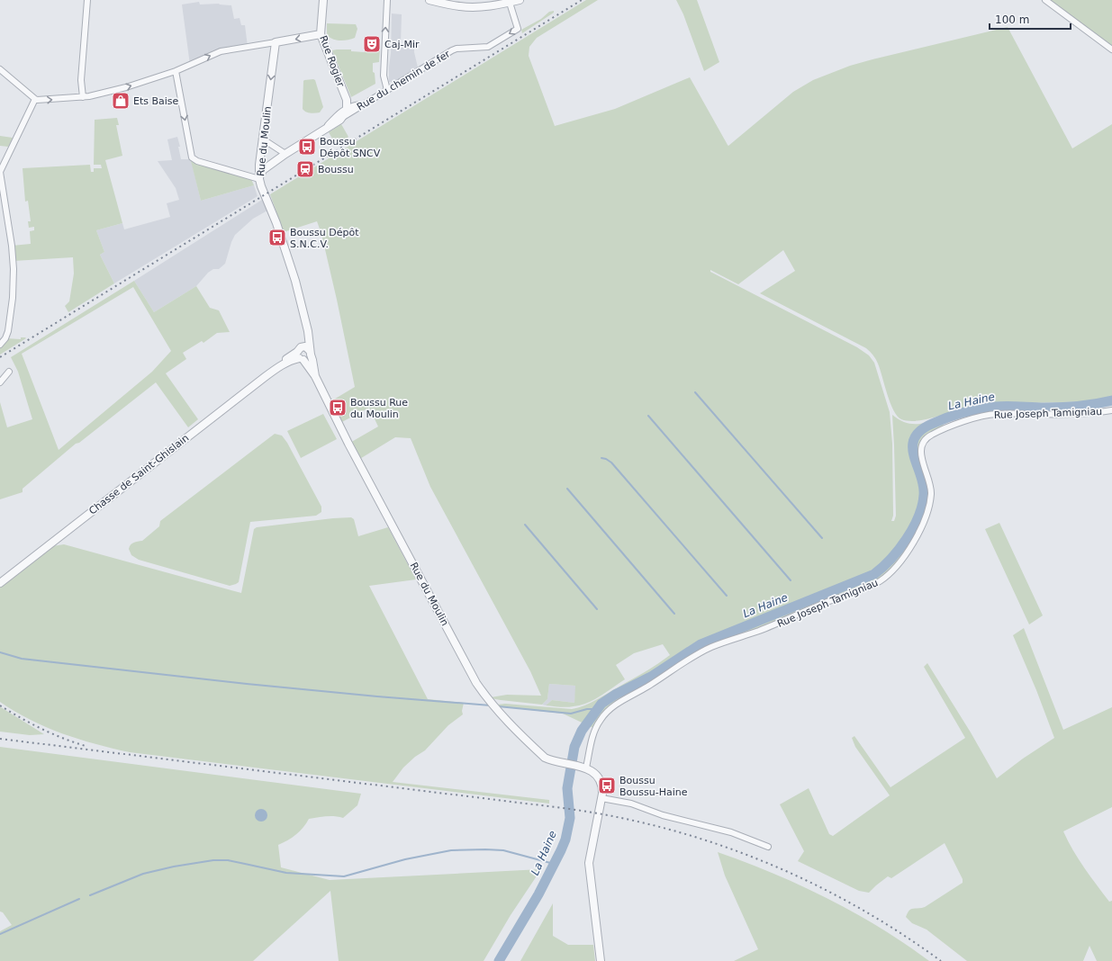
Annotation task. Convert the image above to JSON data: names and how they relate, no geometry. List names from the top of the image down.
{
  "streets": {
    "street": [
      "Rue Rogier",
      "Rue du chemin de fer",
      "Rue du Moulin",
      "Rue Joseph Tamigniau",
      "Chasse de Saint-Ghislain"
    ]
  },
  "crossings": [
    ["Rue du Moulin", "Rue Joseph Tamigniau"],
    ["Rue du Moulin", "Chasse de Saint-Ghislain"]
  ],
  "one_way": ["Rue du chemin de fer"],
  "water": ["La Haine"],
  "places": {
    "theatre": ["Caj-Mir"],
    "shop": ["Ets Baise"],
    "bus stop": [
      "Boussu Dépôt SNCV",
      "Boussu Dépôt S.N.C.V.",
      "Boussu Rue du Moulin",
      "Boussu Boussu-Haine"
    ],
    "station": ["Boussu"]
  },
  "scale_bar": "100 m"
}
